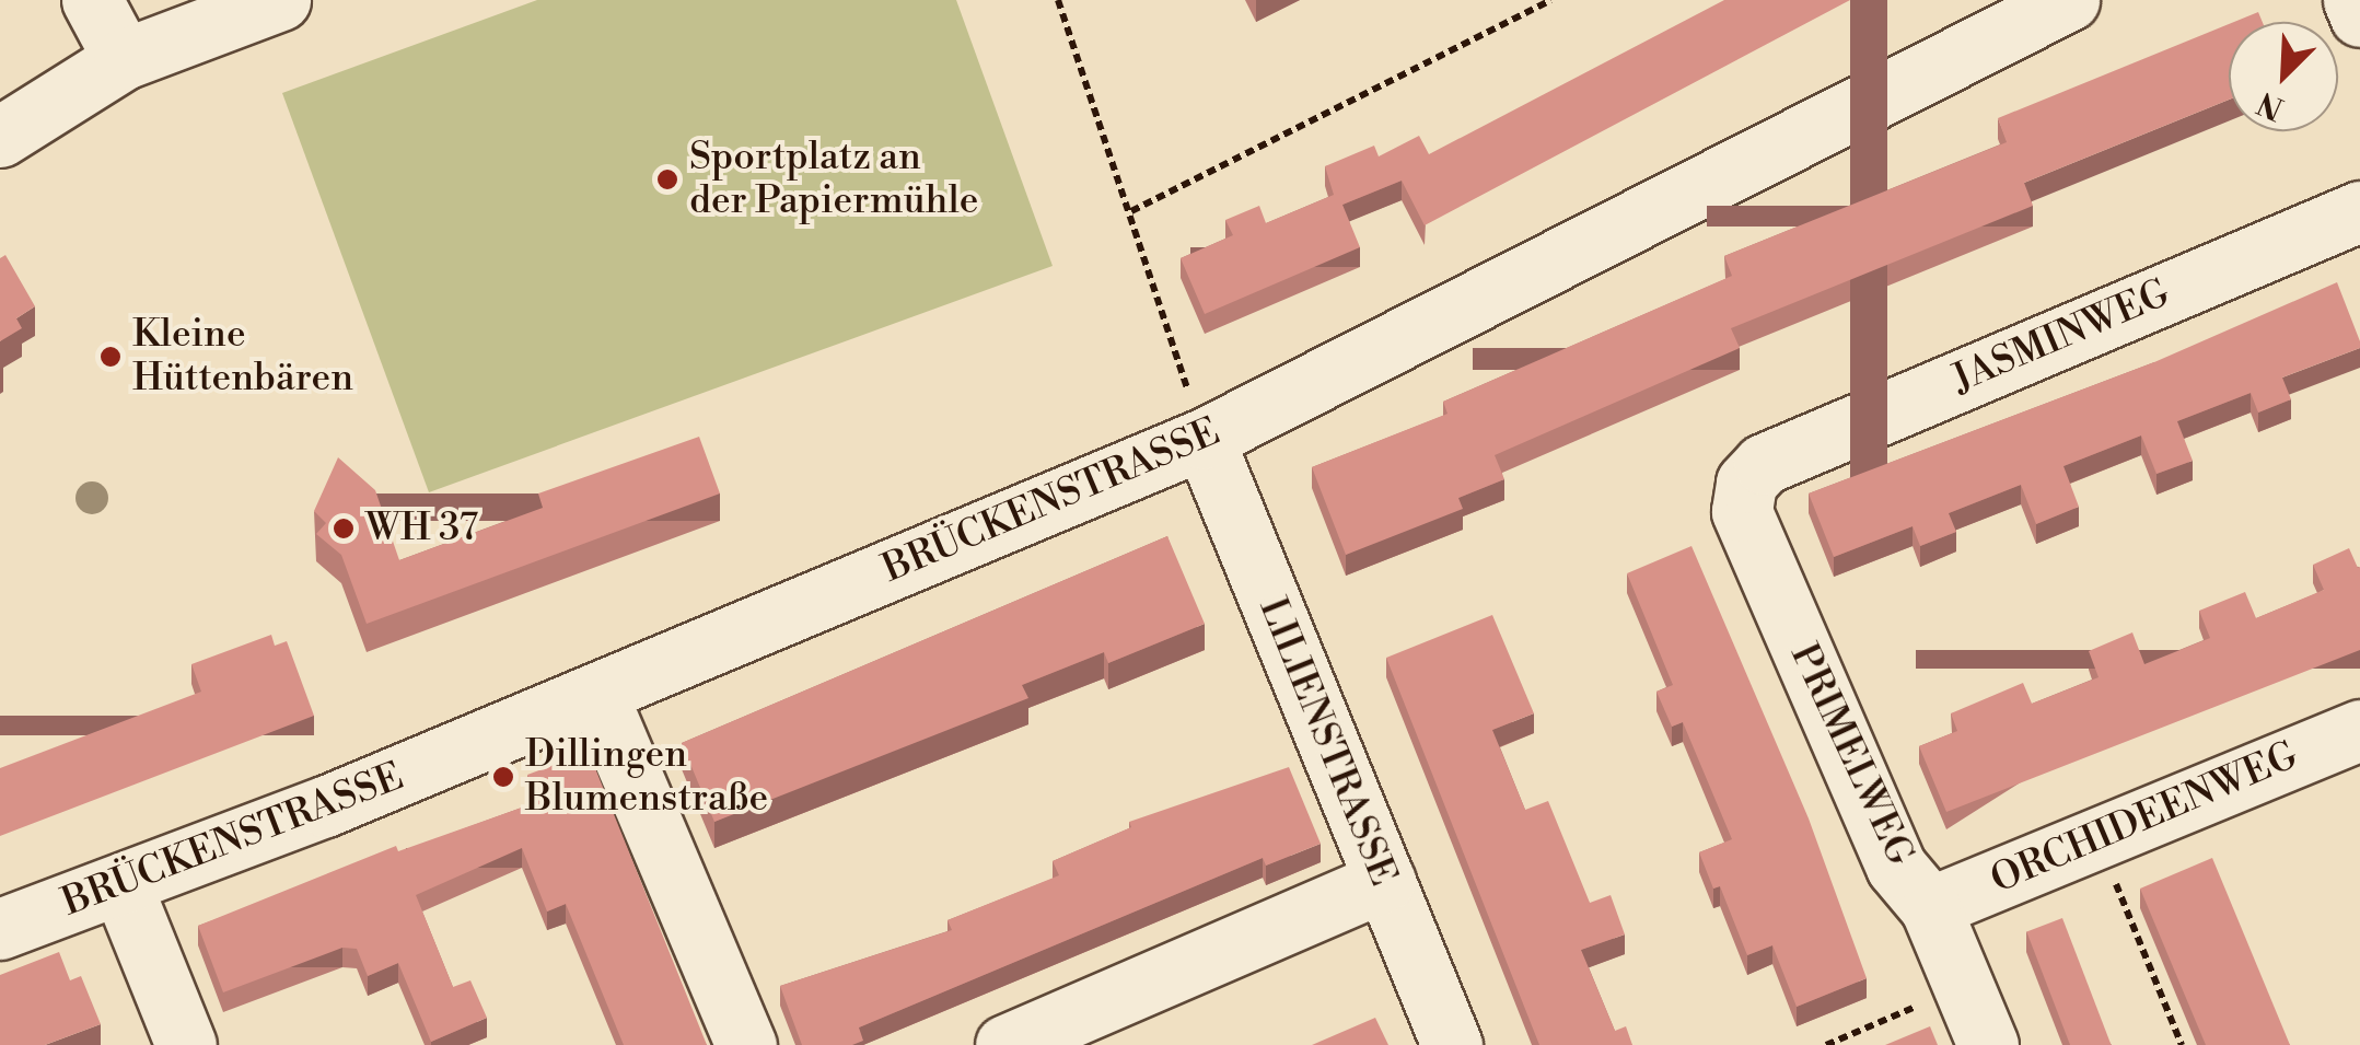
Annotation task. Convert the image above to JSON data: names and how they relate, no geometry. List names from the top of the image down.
{
  "streets": {
    "street": [
      "JASMINWEG",
      "BRÜCKENSTRASSE",
      "LILIENSTRASSE",
      "PRIMELWEG",
      "ORCHIDEENWEG"
    ]
  },
  "crossings": [
    ["JASMINWEG", "PRIMELWEG"],
    ["BRÜCKENSTRASSE", "LILIENSTRASSE"],
    ["PRIMELWEG", "ORCHIDEENWEG"]
  ],
  "places": [
    "Sportplatz an der Papiermühle",
    "Kleine Hüttenbären",
    "WH 37",
    "Dillingen Blumenstraße"
  ],
  "north": "bottom left"
}
